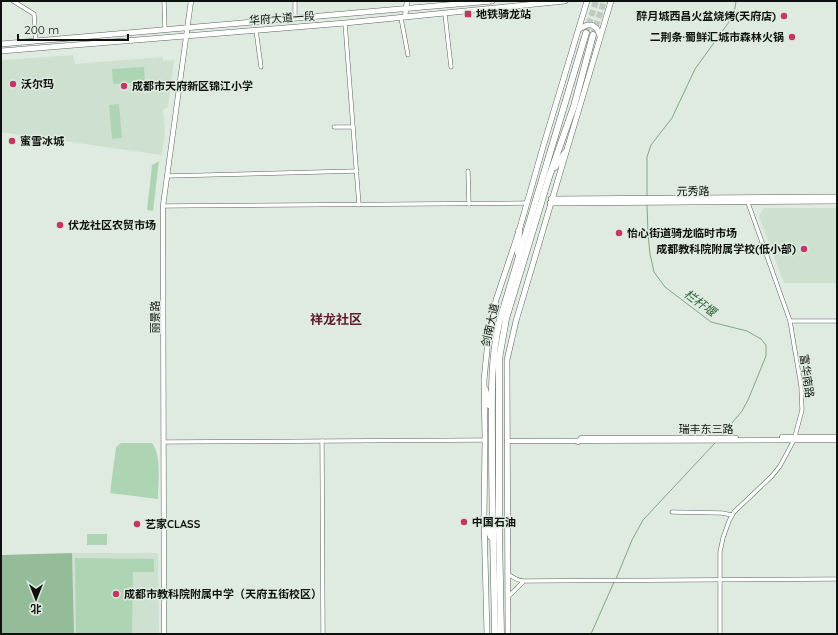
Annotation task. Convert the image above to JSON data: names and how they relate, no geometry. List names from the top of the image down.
{
  "streets": {
    "highway": ["剑南大道"],
    "main road": ["华府大道一段", "元秀路"],
    "street": ["丽景路", "富华南路", "瑞丰东三路"]
  },
  "crossings": [
    ["华府大道一段", "丽景路"],
    ["元秀路", "富华南路"],
    ["富华南路", "瑞丰东三路"]
  ],
  "districts": ["祥龙社区"],
  "water": ["栏杆堰"],
  "places": {
    "transit": ["地铁骑龙站"],
    "other": [
      "醉月城西昌火盆烧烤(天府店)",
      "二荆条·蜀鲜汇城市森林火锅",
      "沃尔玛",
      "成都市天府新区锦江小学",
      "蜜雪冰城",
      "伏龙社区农贸市场",
      "怡心街道骑龙临时市场",
      "成都教科院附属学校(低小部)",
      "中国石油",
      "艺家CLASS",
      "成都市教科院附属中学（天府五街校区）"
    ]
  },
  "scale_bar": "200 m",
  "north": "bottom"
}
